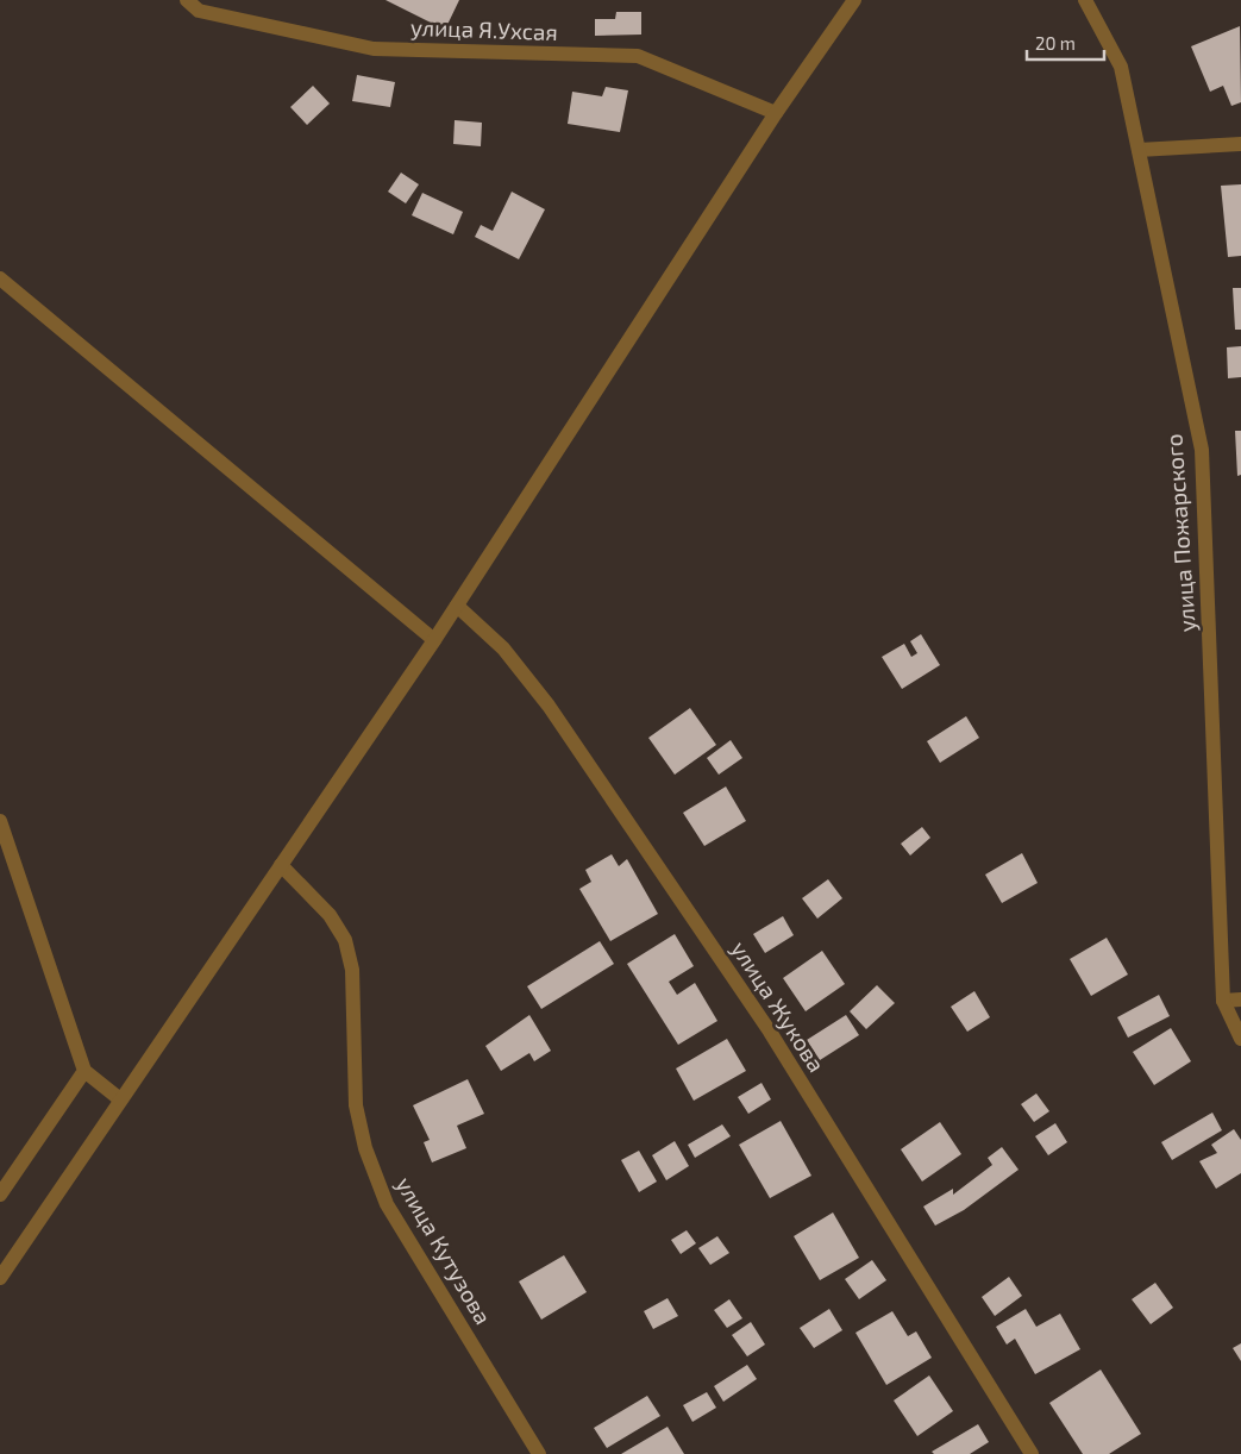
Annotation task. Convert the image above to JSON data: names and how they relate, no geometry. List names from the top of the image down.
{
  "streets": {
    "street": [
      "улица Я.Ухсая",
      "улица Пожарского",
      "улица Жукова",
      "улица Кутузова"
    ]
  },
  "scale_bar": "20 m"
}
